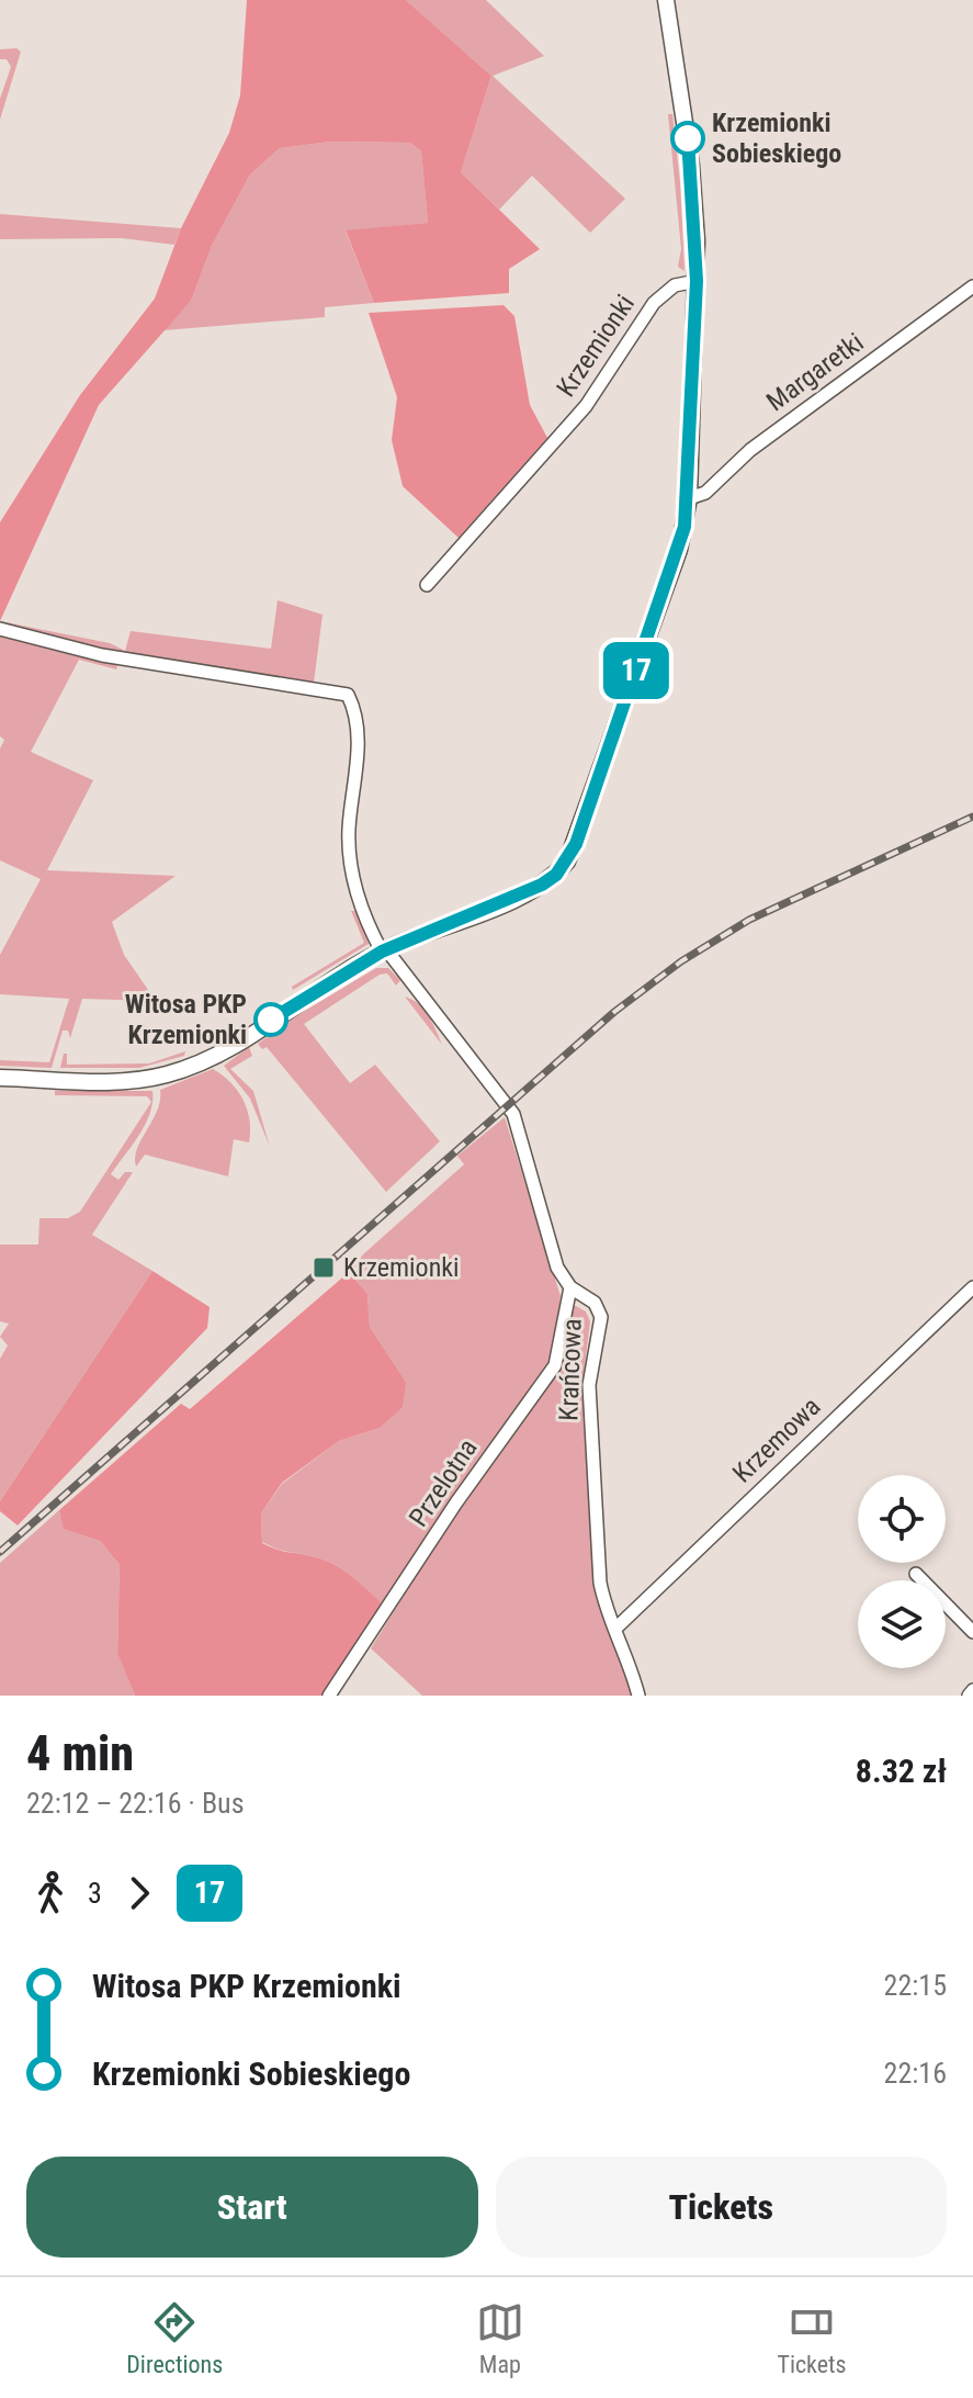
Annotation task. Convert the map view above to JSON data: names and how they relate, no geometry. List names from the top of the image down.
{
  "streets": {
    "street": [
      "Krzemionki",
      "Margaretki",
      "Krańcowa",
      "Krzemowa",
      "Przelotna"
    ]
  },
  "crossings": [
    ["Krańcowa", "Krzemowa"],
    ["Krańcowa", "Przelotna"]
  ],
  "places": {
    "other": ["Krzemionki Sobieskiego", "Witosa PKP Krzemionki"],
    "transit": ["Krzemionki"]
  },
  "lines": ["bus line 17"],
  "page": {
    "on_map": "17",
    "heading": ["4 min", "22:12 – 22:16 · Bus", "8.32 zł"],
    "legs": ["3", "17"],
    "list": [
      {
        "name": "Witosa PKP Krzemionki",
        "value": "22:15"
      },
      {
        "name": "Krzemionki Sobieskiego",
        "value": "22:16"
      }
    ],
    "buttons": ["Start", "Tickets"],
    "tabs": ["Directions", "Map", "Tickets"]
  }
}
